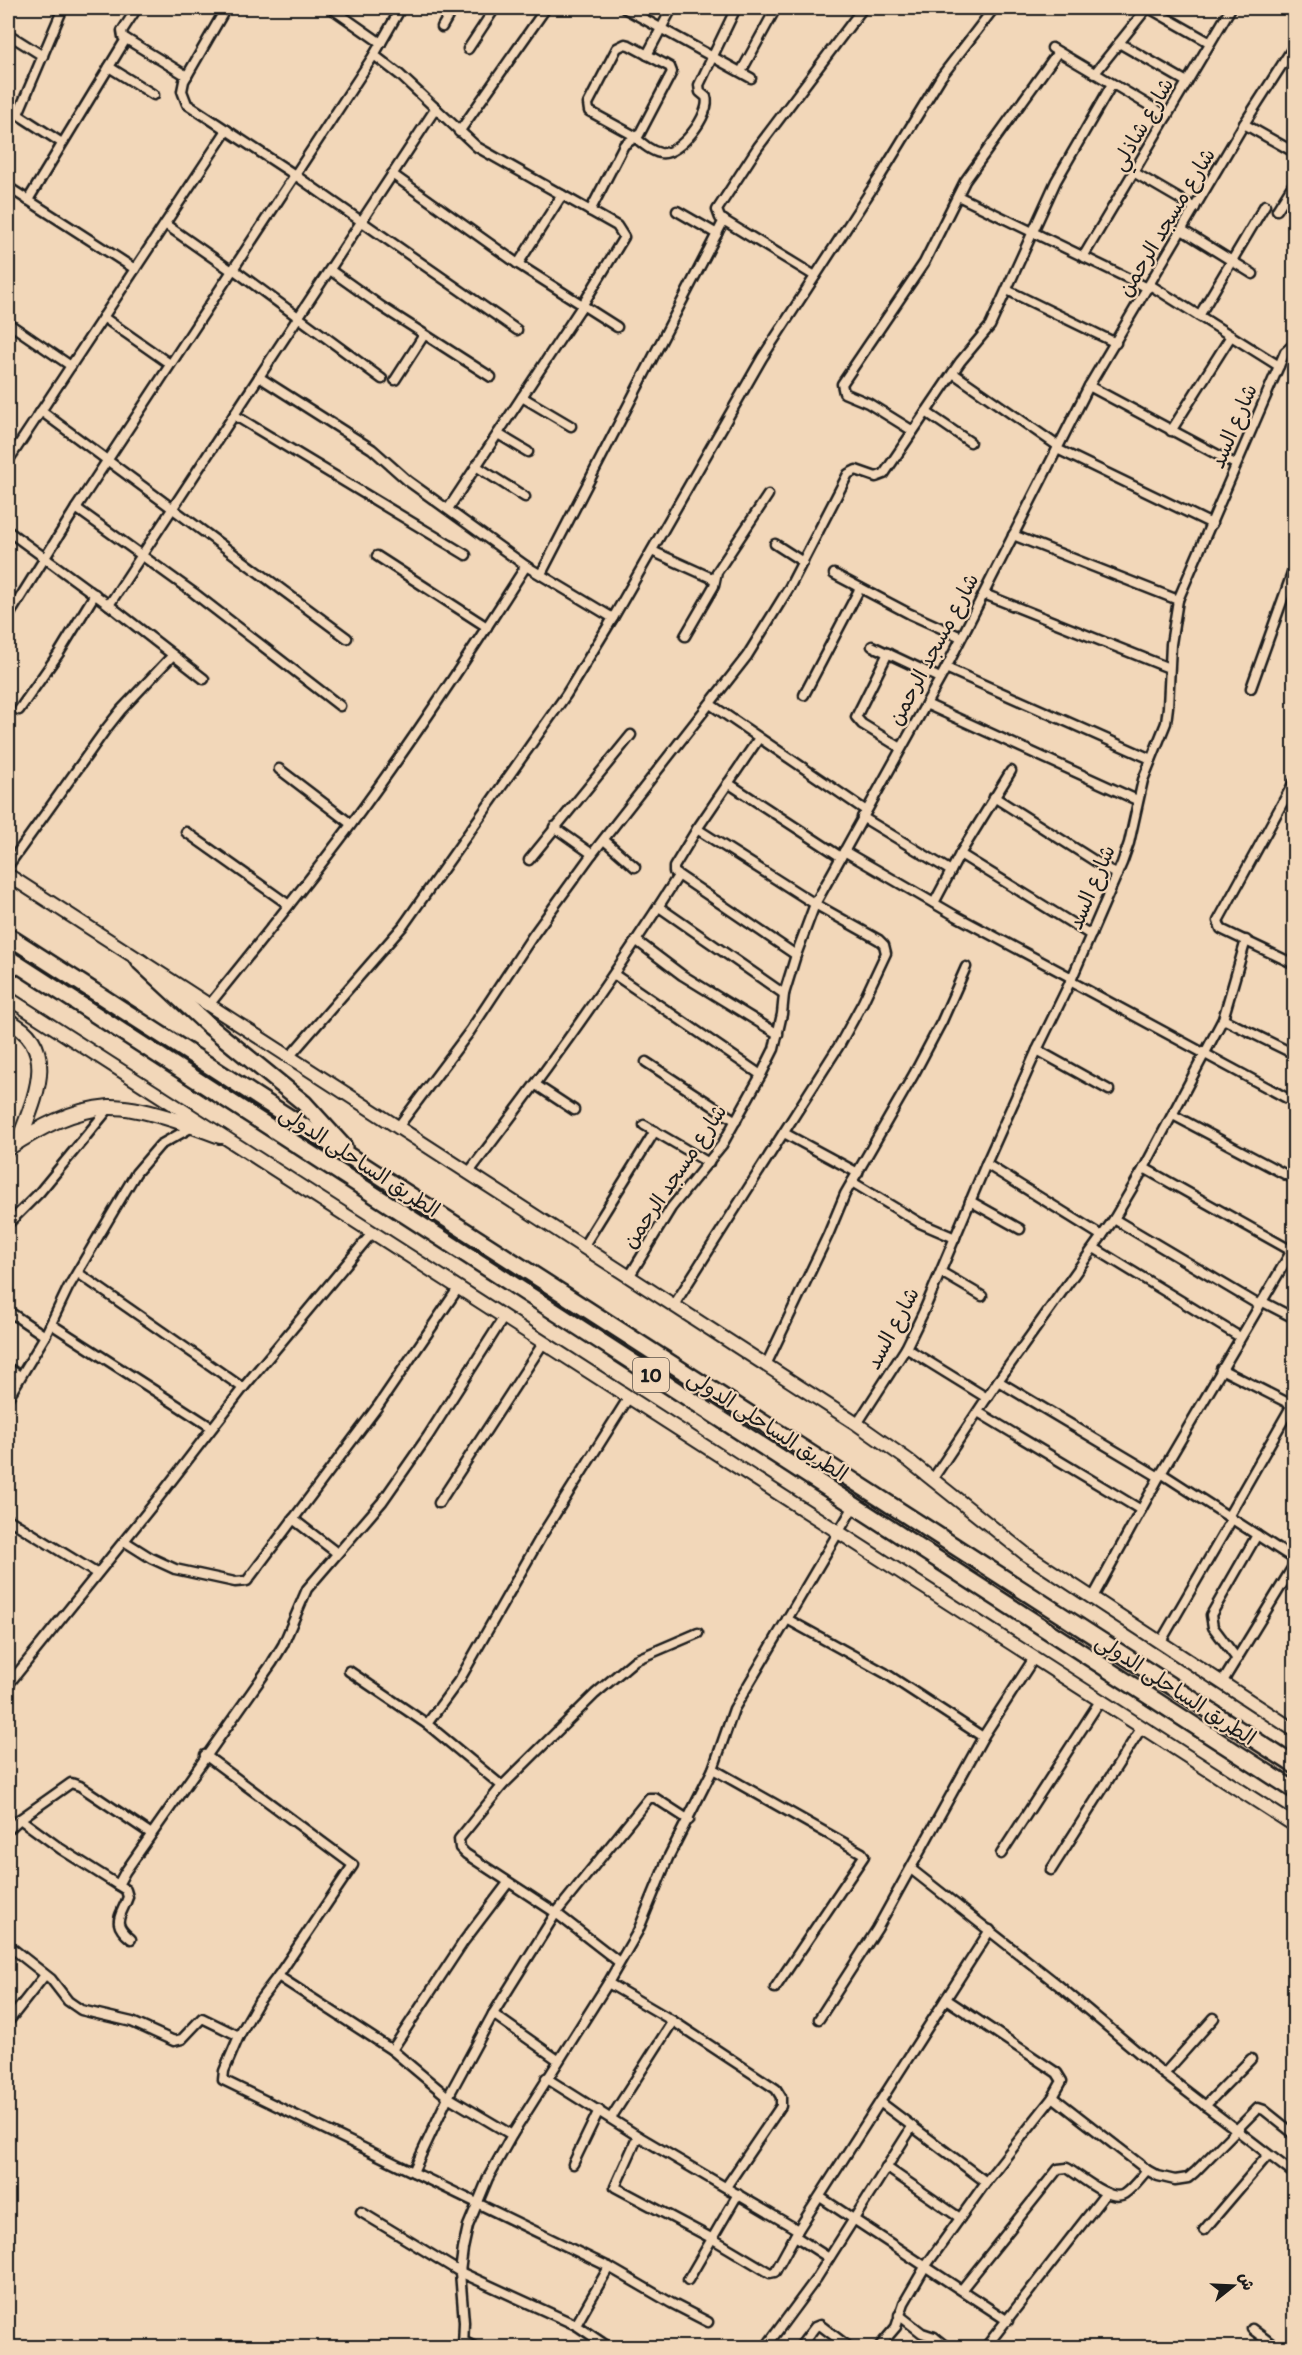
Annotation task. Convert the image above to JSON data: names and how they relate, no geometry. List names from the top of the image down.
{
  "streets": {
    "highway": ["الطريق الساحلى الدولى", "10"],
    "street": ["شارع شاذلي", "شارع مسجد الرحمن", "شارع السد"]
  },
  "north": "right"
}
